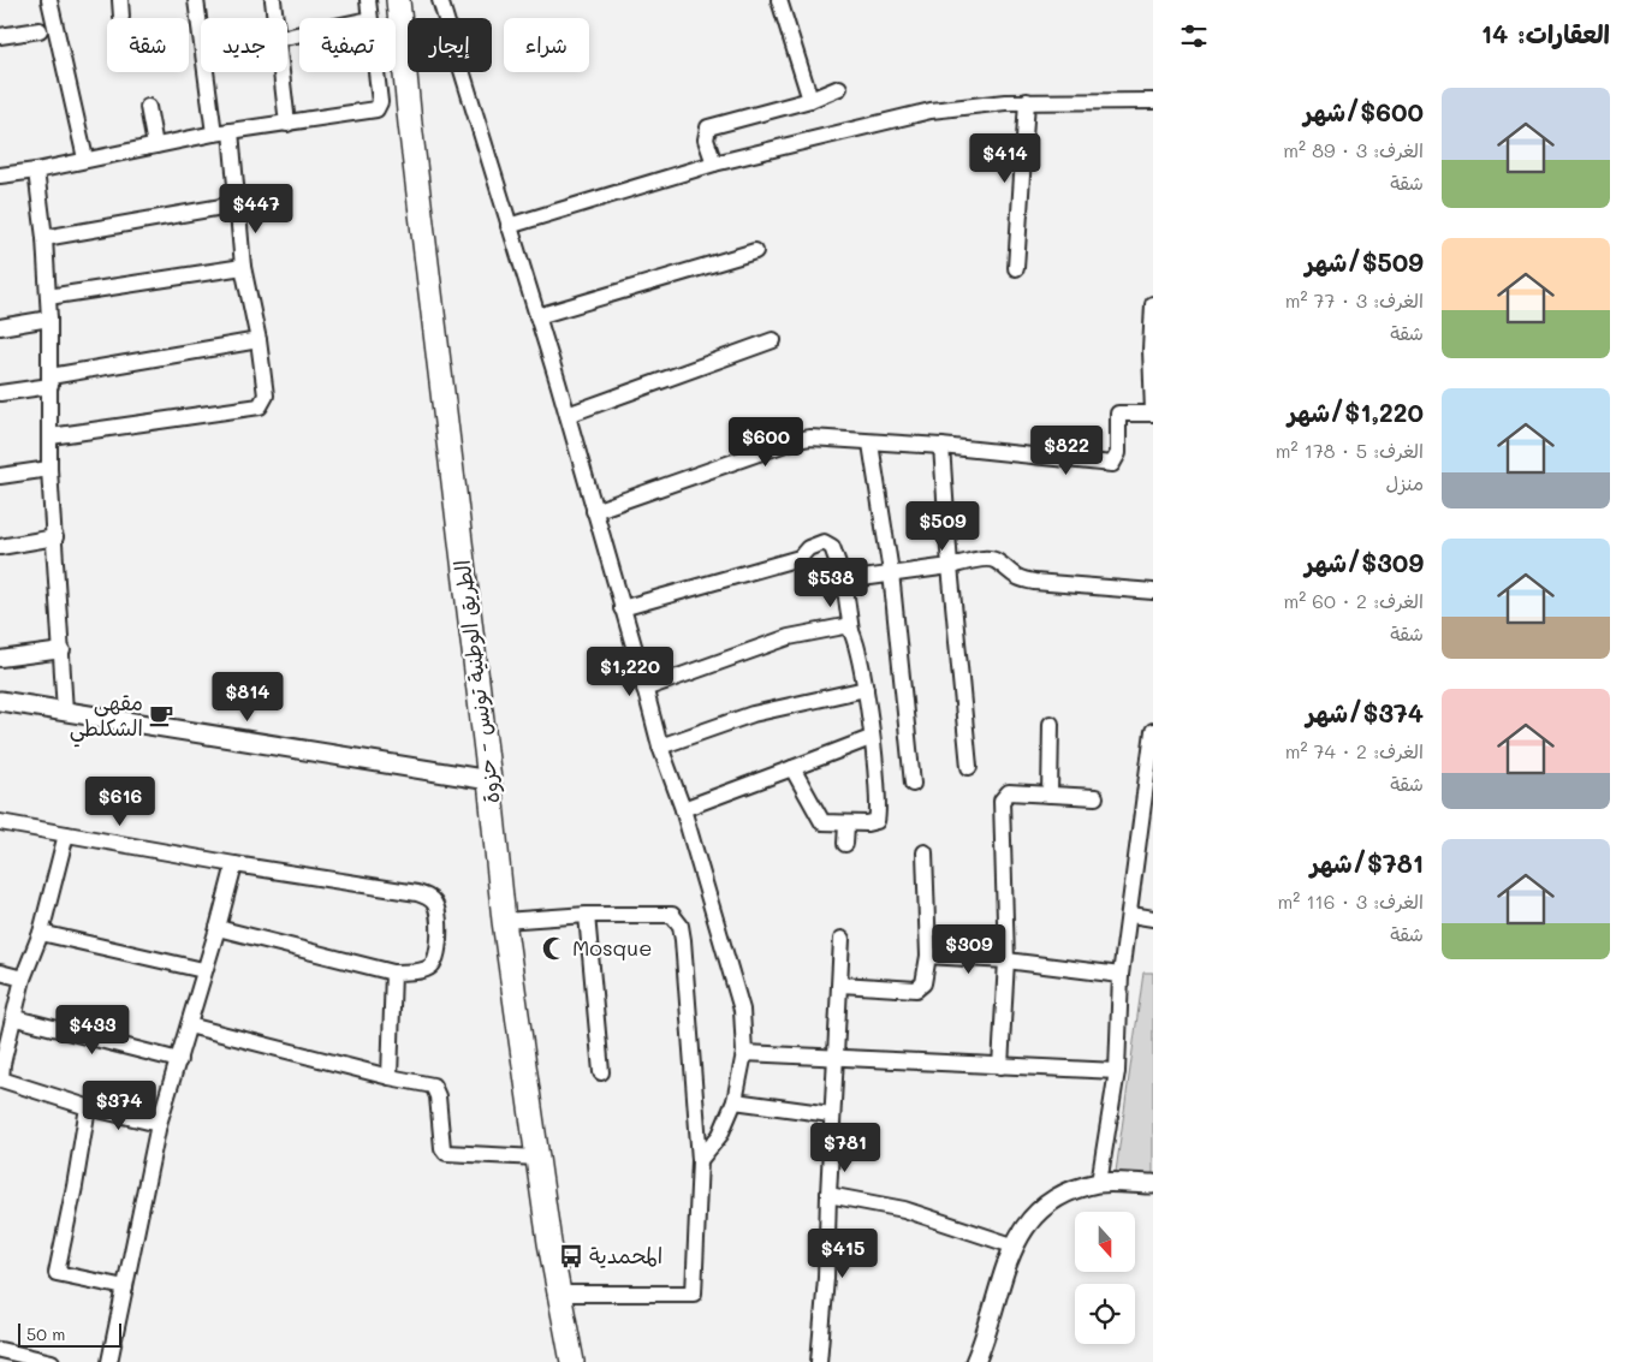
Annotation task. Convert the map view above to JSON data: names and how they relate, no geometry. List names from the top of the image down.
{
  "streets": {
    "main road": ["الطريق الوطنية تونس - حزوة"]
  },
  "places": {
    "cafe": ["مقهى الشكلطي"],
    "mosque": ["Mosque"],
    "bus stop": ["المحمدية"]
  },
  "scale_bar": "50 m",
  "north": "bottom",
  "page": {
    "heading": "العقارات: 14",
    "chip": [
      "شراء",
      "إيجار",
      "تصفية",
      "جديد",
      "شقة"
    ],
    "list": [
      {
        "name": "$600/شهر",
        "note": "الغرف: 3 · 89 m² · شقة"
      },
      {
        "name": "$509/شهر",
        "note": "الغرف: 3 · 77 m² · شقة"
      },
      {
        "name": "$1,220/شهر",
        "note": "الغرف: 5 · 178 m² · منزل"
      },
      {
        "name": "$309/شهر",
        "note": "الغرف: 2 · 60 m² · شقة"
      },
      {
        "name": "$374/شهر",
        "note": "الغرف: 2 · 74 m² · شقة"
      },
      {
        "name": "$781/شهر",
        "note": "الغرف: 3 · 116 m² · شقة"
      }
    ],
    "price": [
      "$414",
      "$447",
      "$600",
      "$822",
      "$509",
      "$538",
      "$1,220",
      "$814",
      "$616",
      "$309",
      "$433",
      "$374",
      "$781",
      "$415"
    ],
    "scale": "50 m"
  }
}
